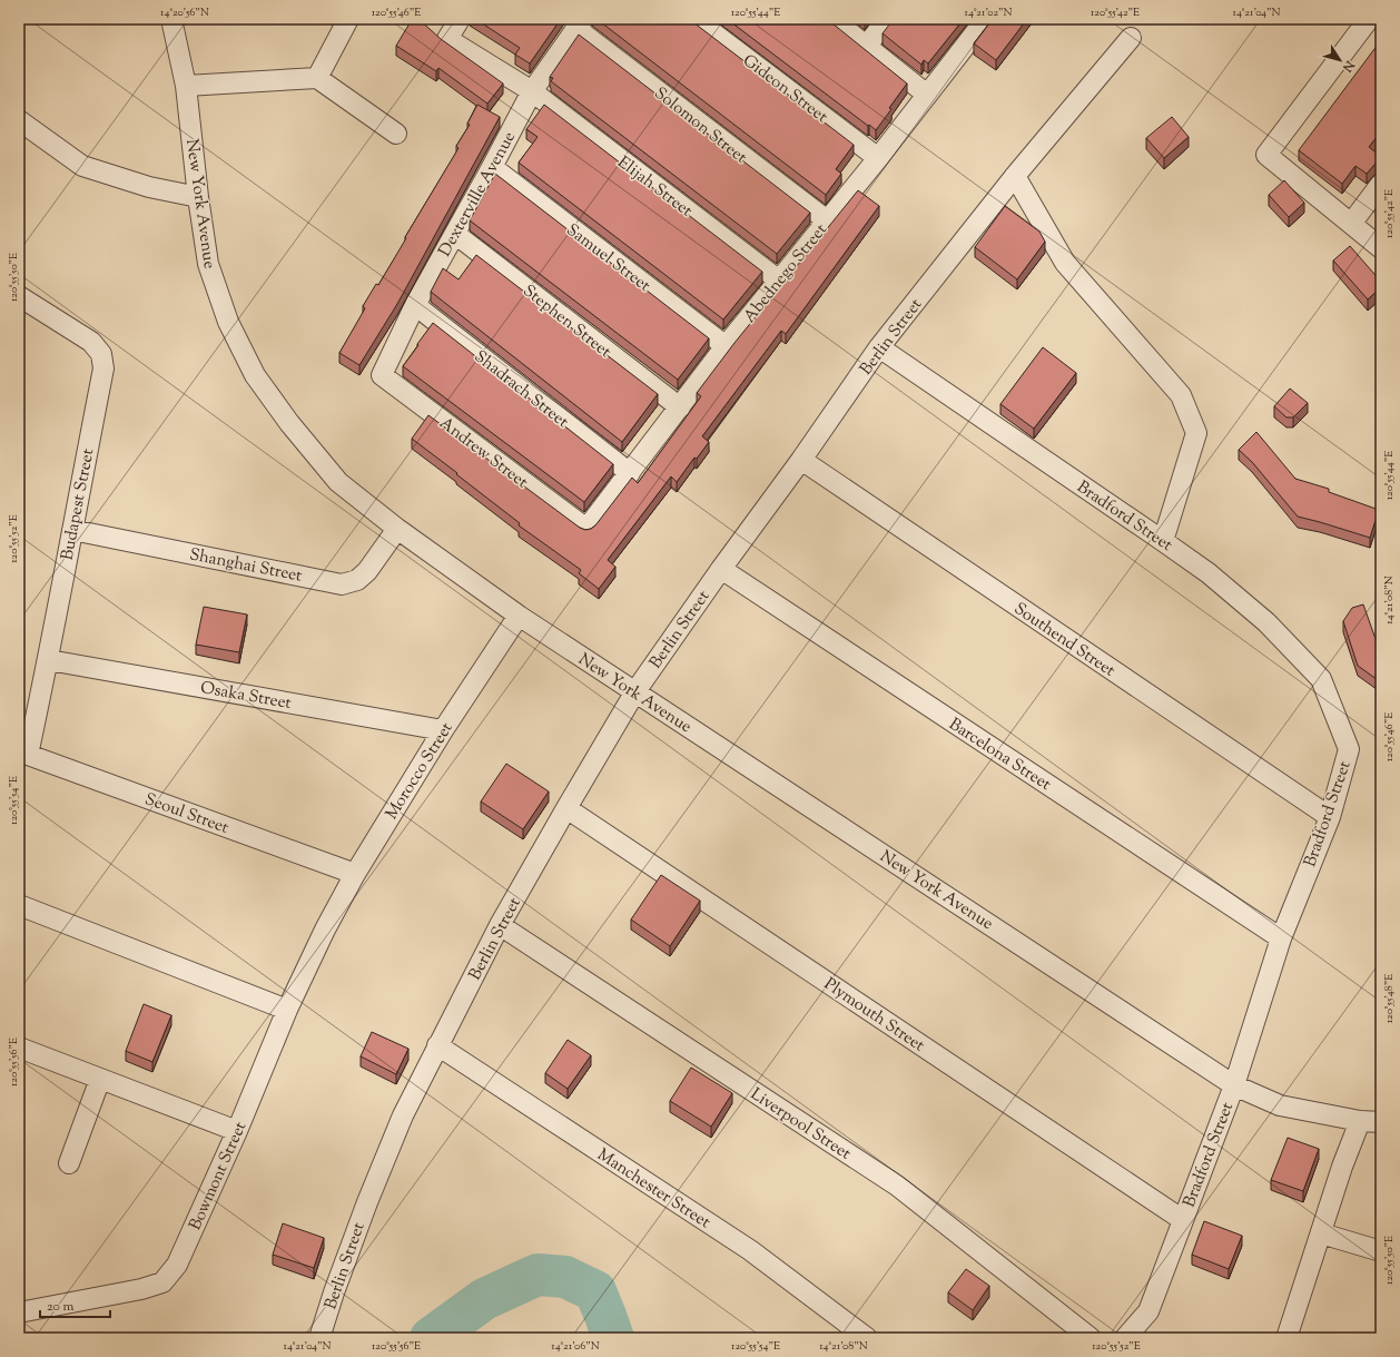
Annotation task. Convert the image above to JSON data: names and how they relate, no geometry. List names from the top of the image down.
{
  "streets": {
    "street": [
      "Gideon Street",
      "Solomon Street",
      "Elijah Street",
      "Dexterville Avenue",
      "New York Avenue",
      "Samuel Street",
      "Abednego Street",
      "Stephen Street",
      "Berlin Street",
      "Shadrach Street",
      "Andrew Street",
      "Budapest Street",
      "Bradford Street",
      "Shanghai Street",
      "Southend Street",
      "Osaka Street",
      "Barcelona Street",
      "Morocco Street",
      "Seoul Street",
      "Plymouth Street",
      "Liverpool Street",
      "Bowmont Street",
      "Manchester Street"
    ]
  },
  "crossings": [
    ["Gideon Street", "Abednego Street"],
    ["Solomon Street", "Dexterville Avenue"],
    ["Solomon Street", "Abednego Street"],
    ["Elijah Street", "Dexterville Avenue"],
    ["Elijah Street", "Abednego Street"],
    ["Dexterville Avenue", "Samuel Street"],
    ["Dexterville Avenue", "Stephen Street"],
    ["Dexterville Avenue", "Shadrach Street"],
    ["Dexterville Avenue", "Andrew Street"],
    ["New York Avenue", "Berlin Street"],
    ["New York Avenue", "Bradford Street"],
    ["New York Avenue", "Shanghai Street"],
    ["New York Avenue", "Morocco Street"],
    ["Samuel Street", "Abednego Street"],
    ["Abednego Street", "Stephen Street"],
    ["Abednego Street", "Shadrach Street"],
    ["Abednego Street", "Andrew Street"],
    ["Berlin Street", "Bradford Street"],
    ["Berlin Street", "Southend Street"],
    ["Berlin Street", "Barcelona Street"],
    ["Berlin Street", "Plymouth Street"],
    ["Berlin Street", "Liverpool Street"],
    ["Berlin Street", "Manchester Street"],
    ["Budapest Street", "Shanghai Street"],
    ["Budapest Street", "Osaka Street"],
    ["Budapest Street", "Seoul Street"],
    ["Bradford Street", "Southend Street"],
    ["Bradford Street", "Barcelona Street"],
    ["Bradford Street", "Plymouth Street"],
    ["Osaka Street", "Morocco Street"],
    ["Morocco Street", "Seoul Street"],
    ["Morocco Street", "Bowmont Street"]
  ],
  "scale_bar": "20 m",
  "north": "bottom right",
  "coordinates": [
    "14°20'56\"N",
    "120°55'46\"E",
    "120°55'44\"E",
    "14°21'02\"N",
    "120°55'42\"E",
    "14°21'04\"N",
    "120°55'50\"E",
    "120°55'52\"E",
    "14°21'08\"N",
    "120°55'54\"E",
    "120°55'48\"E",
    "120°55'56\"E",
    "14°21'06\"N"
  ]
}
